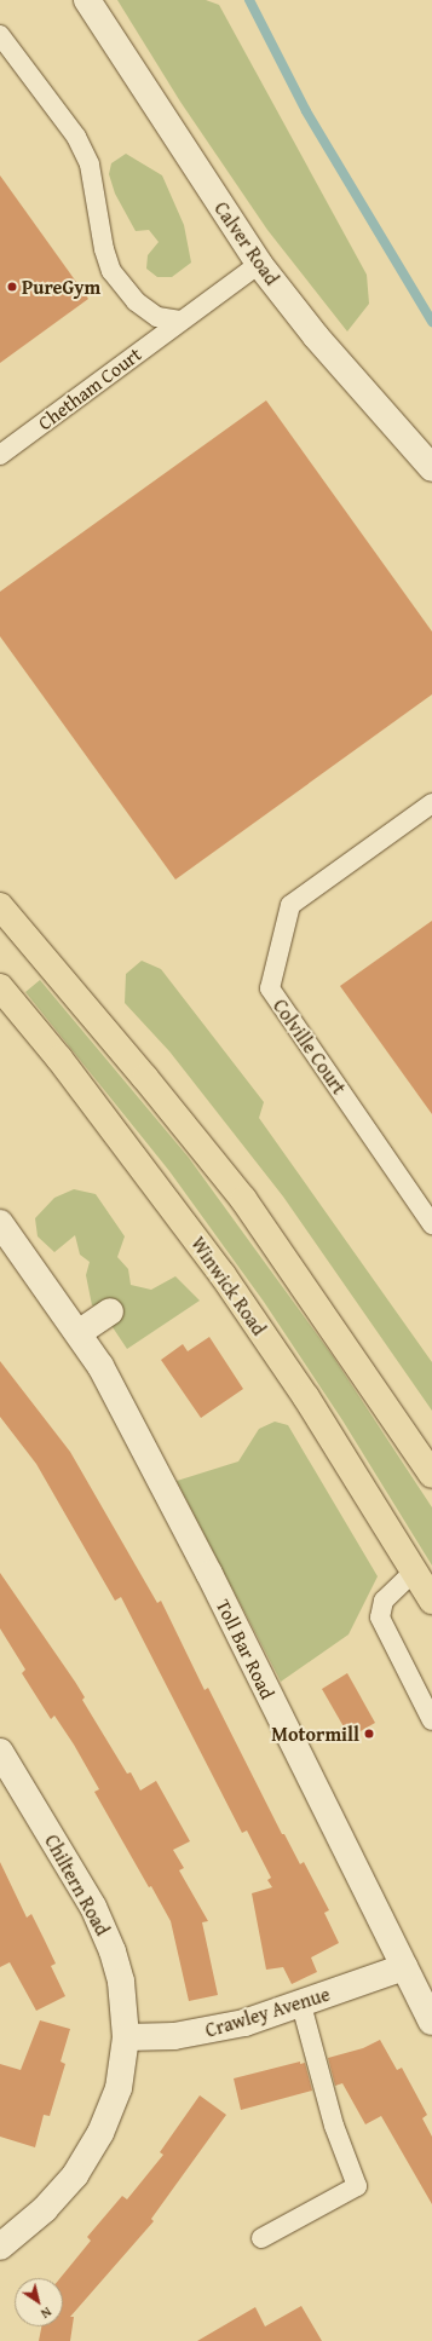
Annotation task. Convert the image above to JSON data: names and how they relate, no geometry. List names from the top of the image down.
{
  "streets": {
    "highway": ["Winwick Road"],
    "street": [
      "Calver Road",
      "Toll Bar Road",
      "Chiltern Road",
      "Crawley Avenue"
    ],
    "lane": ["Chetham Court", "Colville Court"]
  },
  "crossings": [
    ["Calver Road", "Chetham Court"],
    ["Toll Bar Road", "Crawley Avenue"],
    ["Chiltern Road", "Crawley Avenue"]
  ],
  "places": ["PureGym", "Motormill"],
  "north": "bottom right"
}
